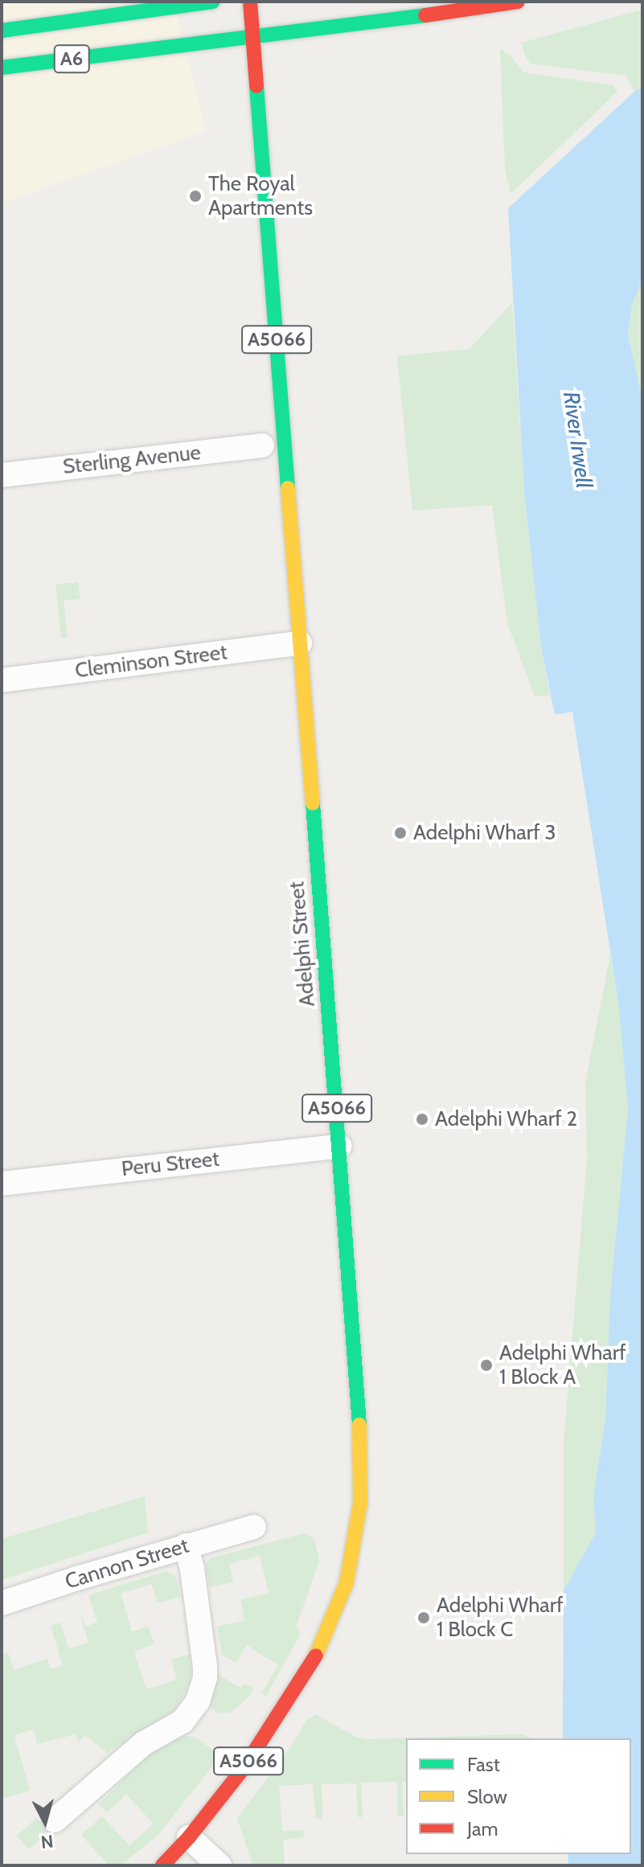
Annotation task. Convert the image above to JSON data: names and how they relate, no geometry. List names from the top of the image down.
{
  "streets": {
    "main road": ["A6", "A5066", "Adelphi Street"],
    "street": [
      "Sterling Avenue",
      "Cleminson Street",
      "Peru Street",
      "Cannon Street"
    ]
  },
  "crossings": [
    ["A6", "Adelphi Street"],
    ["A5066", "Adelphi Street"],
    ["Cleminson Street", "Adelphi Street"],
    ["Adelphi Street", "Peru Street"]
  ],
  "water": ["River Irwell"],
  "places": [
    "The Royal Apartments",
    "Adelphi Wharf 3",
    "Adelphi Wharf 2",
    "Adelphi Wharf 1 Block A",
    "Adelphi Wharf 1 Block C"
  ],
  "legend": ["Fast", "Slow", "Jam"],
  "north": "bottom"
}
